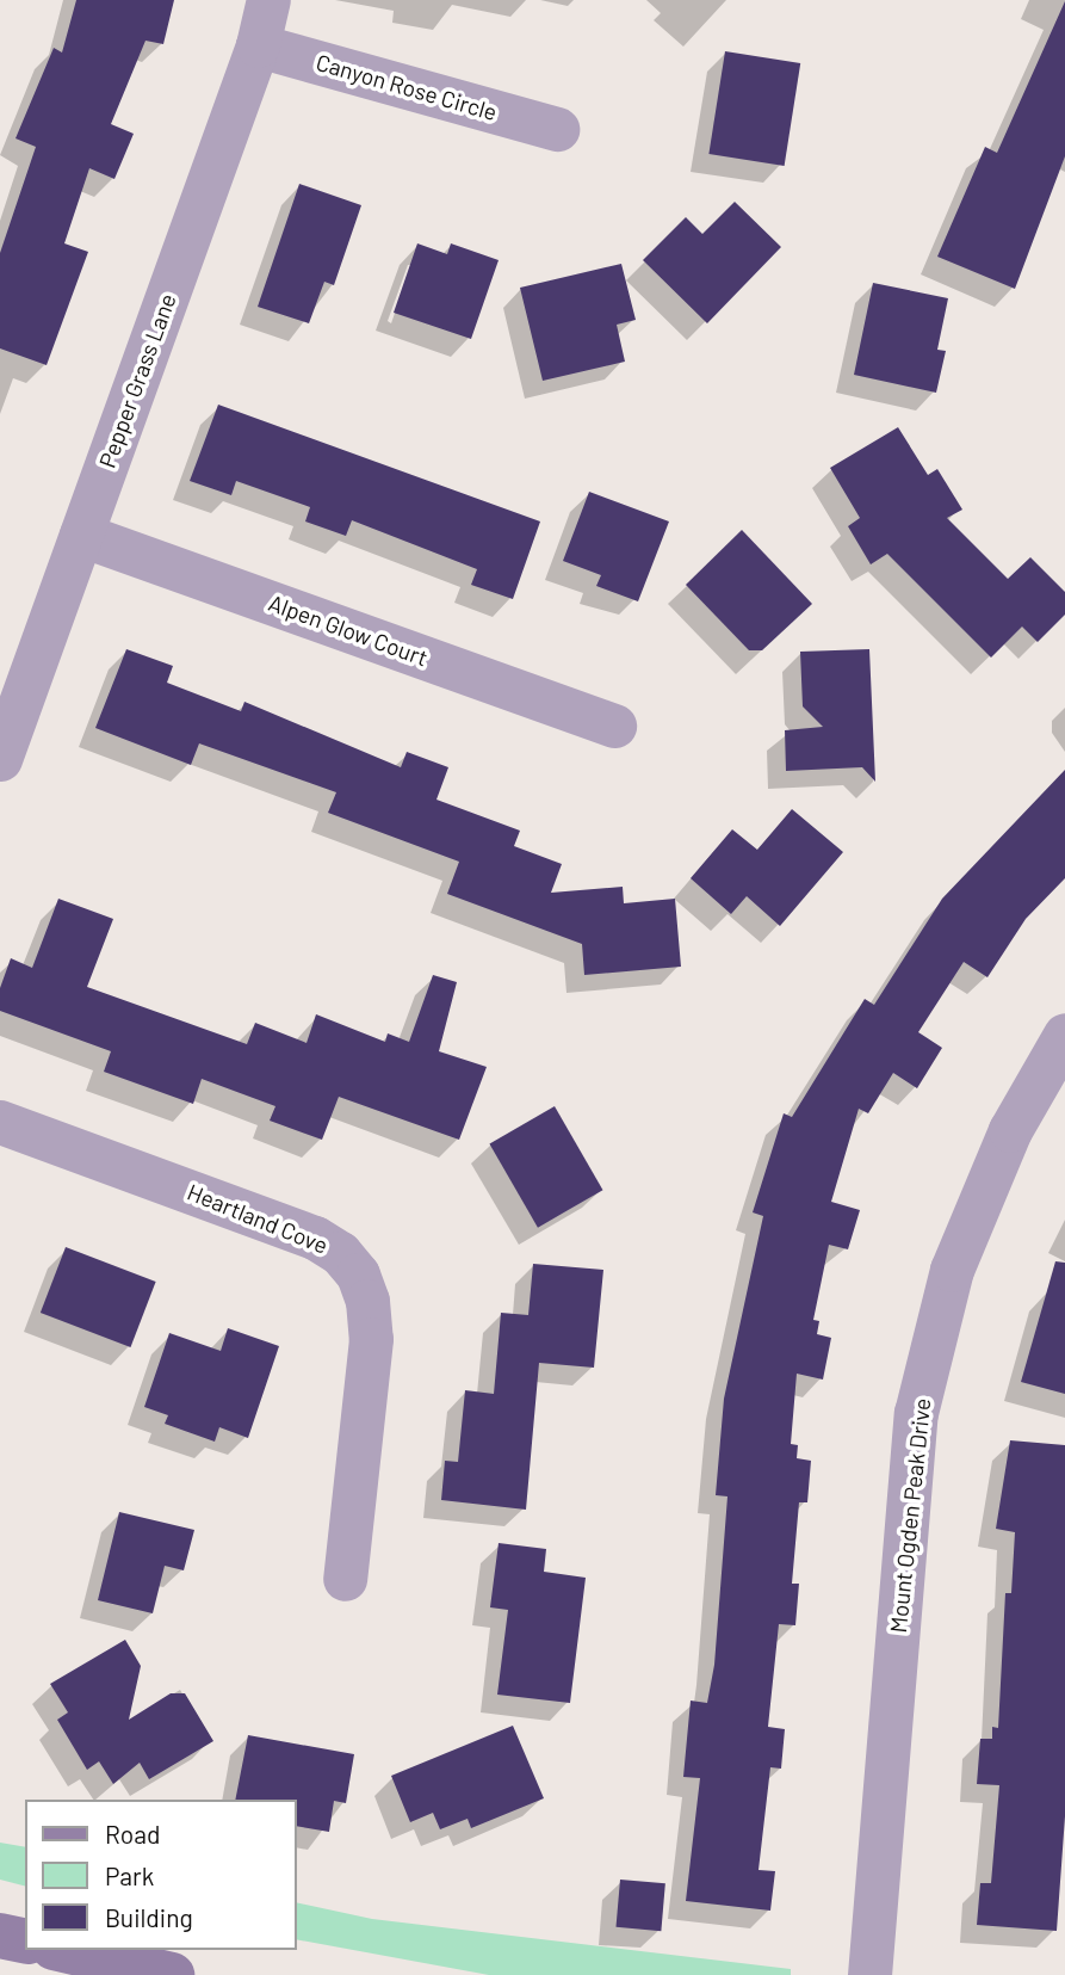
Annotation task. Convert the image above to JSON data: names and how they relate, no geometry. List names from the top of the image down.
{
  "streets": {
    "street": [
      "Canyon Rose Circle",
      "Pepper Grass Lane",
      "Alpen Glow Court",
      "Heartland Cove",
      "Mount Ogden Peak Drive"
    ]
  },
  "crossings": [
    ["Canyon Rose Circle", "Pepper Grass Lane"],
    ["Pepper Grass Lane", "Alpen Glow Court"]
  ],
  "legend": ["Road", "Park", "Building"]
}
